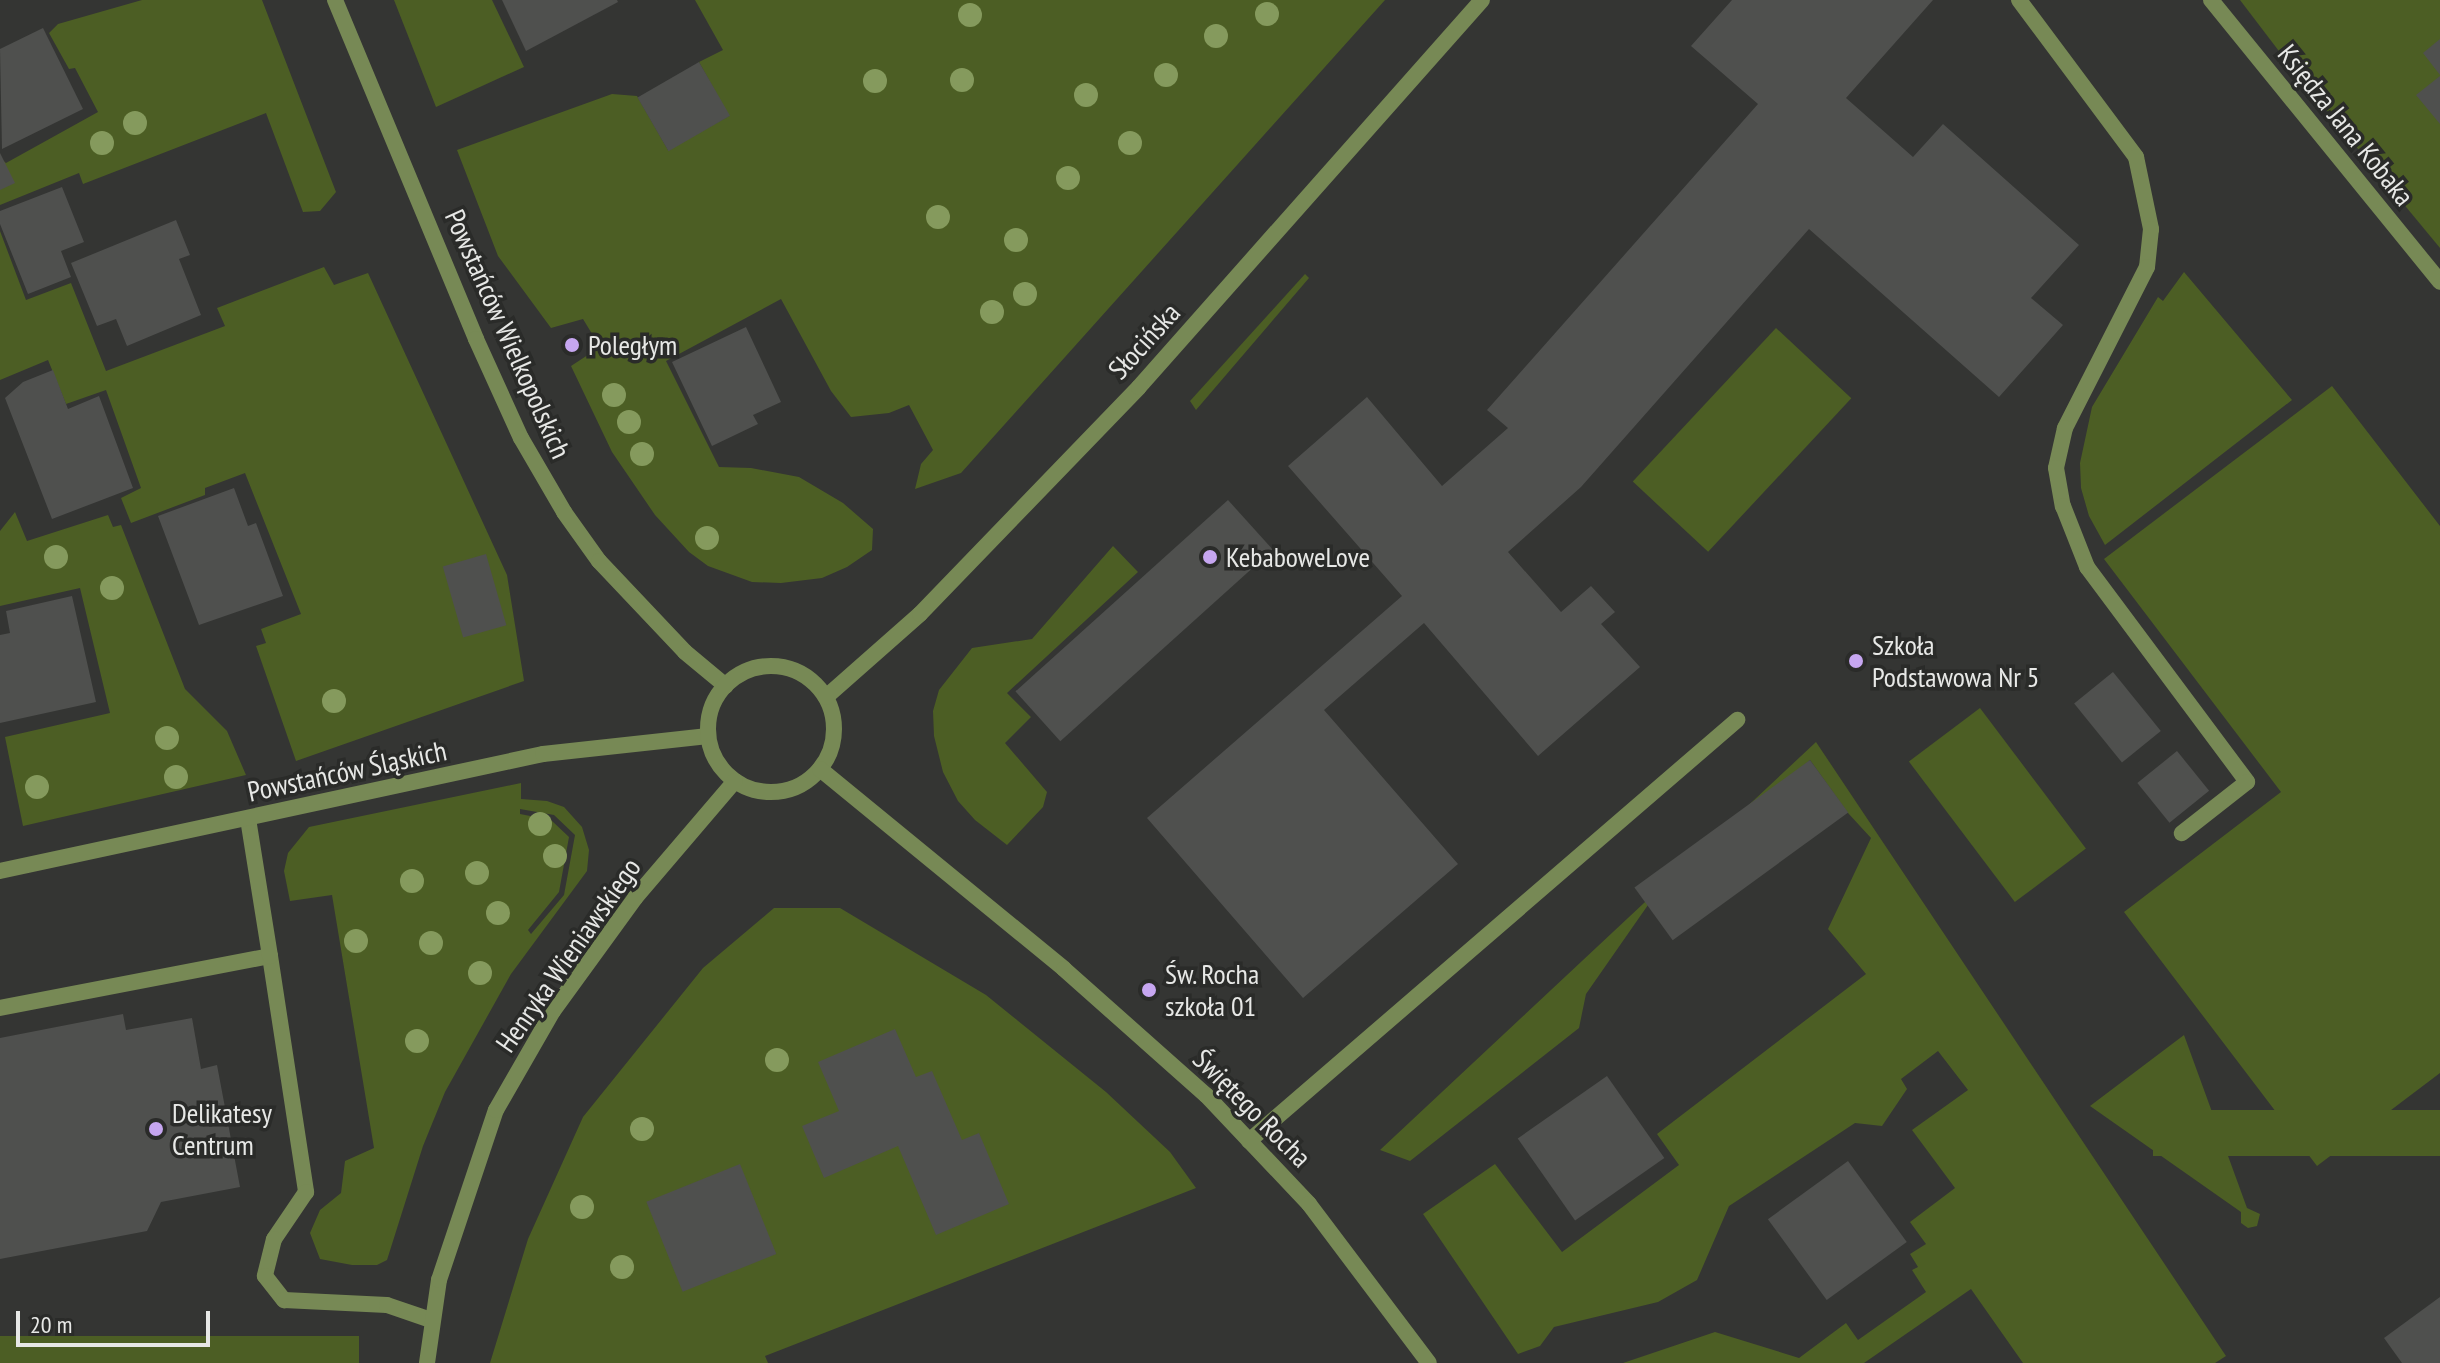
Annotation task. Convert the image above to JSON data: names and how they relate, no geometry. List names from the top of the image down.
{
  "streets": {
    "street": [
      "Księdza Jana Kobaka",
      "Powstańców Wielkopolskich",
      "Słocińska",
      "Powstańców Śląskich",
      "Henryka Wieniawskiego",
      "Świętego Rocha"
    ]
  },
  "crossings": [
    ["Powstańców Wielkopolskich", "Słocińska"],
    ["Powstańców Wielkopolskich", "Powstańców Śląskich"],
    ["Powstańców Wielkopolskich", "Henryka Wieniawskiego"],
    ["Powstańców Wielkopolskich", "Świętego Rocha"],
    ["Słocińska", "Powstańców Śląskich"],
    ["Słocińska", "Henryka Wieniawskiego"],
    ["Słocińska", "Świętego Rocha"],
    ["Powstańców Śląskich", "Henryka Wieniawskiego"],
    ["Powstańców Śląskich", "Świętego Rocha"],
    ["Henryka Wieniawskiego", "Świętego Rocha"]
  ],
  "places": [
    "Poległym",
    "KebaboweLove",
    "Szkoła Podstawowa Nr 5",
    "Św. Rocha szkoła 01",
    "Delikatesy Centrum"
  ],
  "scale_bar": "20 m"
}
